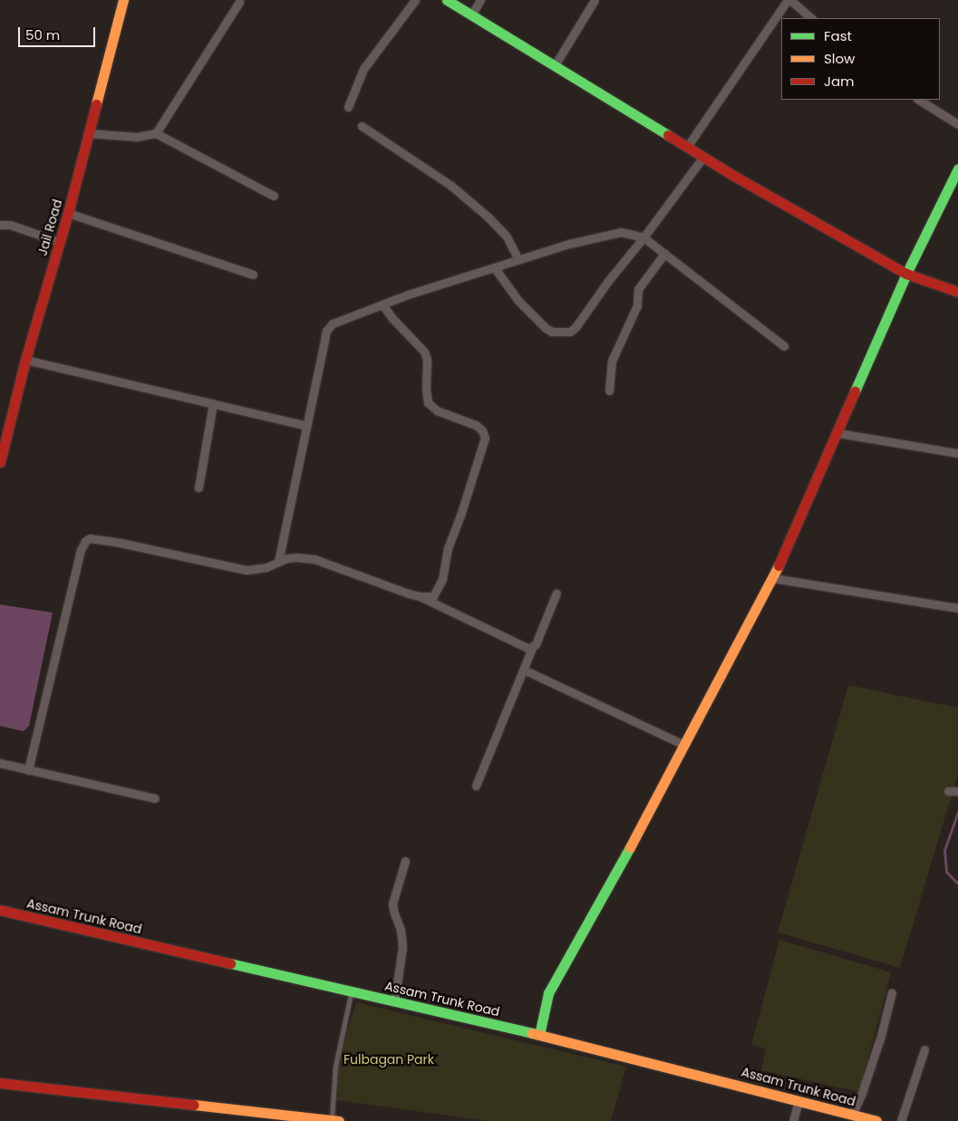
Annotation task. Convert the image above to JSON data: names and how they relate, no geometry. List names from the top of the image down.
{
  "streets": {
    "main road": ["Jail Road", "Assam Trunk Road"]
  },
  "parks": ["Fulbagan Park"],
  "legend": ["Fast", "Slow", "Jam"],
  "scale_bar": "50 m"
}
